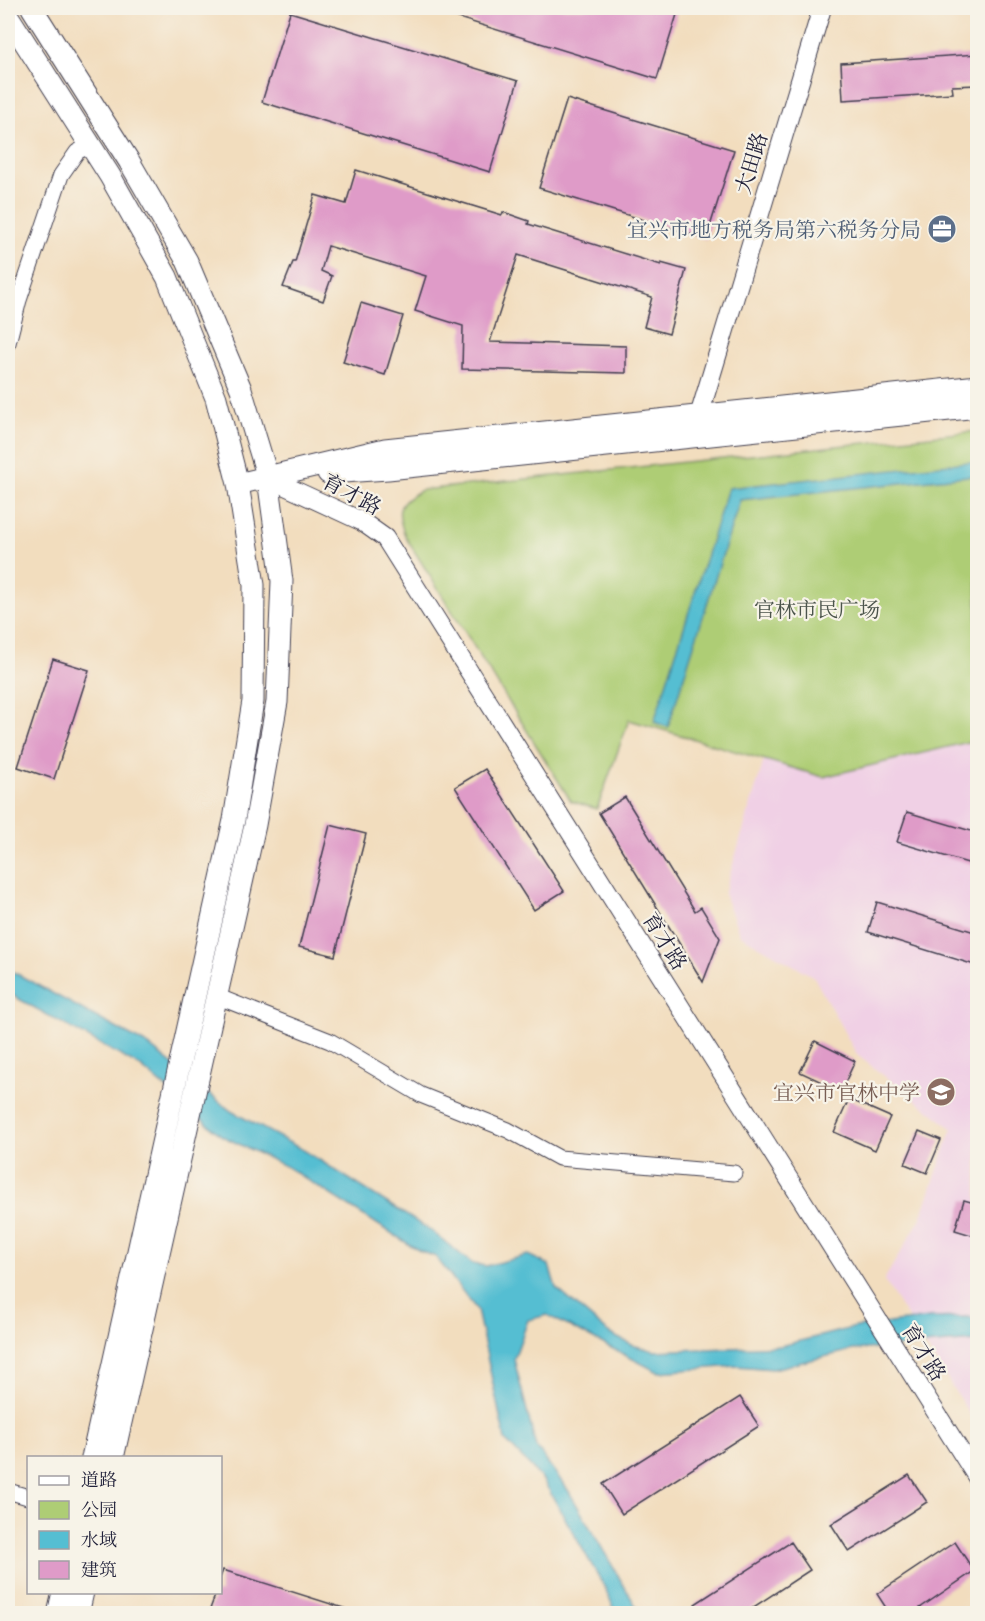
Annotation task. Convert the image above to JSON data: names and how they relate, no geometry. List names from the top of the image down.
{
  "streets": {
    "street": ["大田路", "育才路"]
  },
  "parks": ["官林市民广场"],
  "places": {
    "office": ["宜兴市地方税务局第六税务分局"],
    "school or university": ["宜兴市官林中学"]
  },
  "legend": [
    "道路",
    "公园",
    "水域",
    "建筑"
  ]
}
